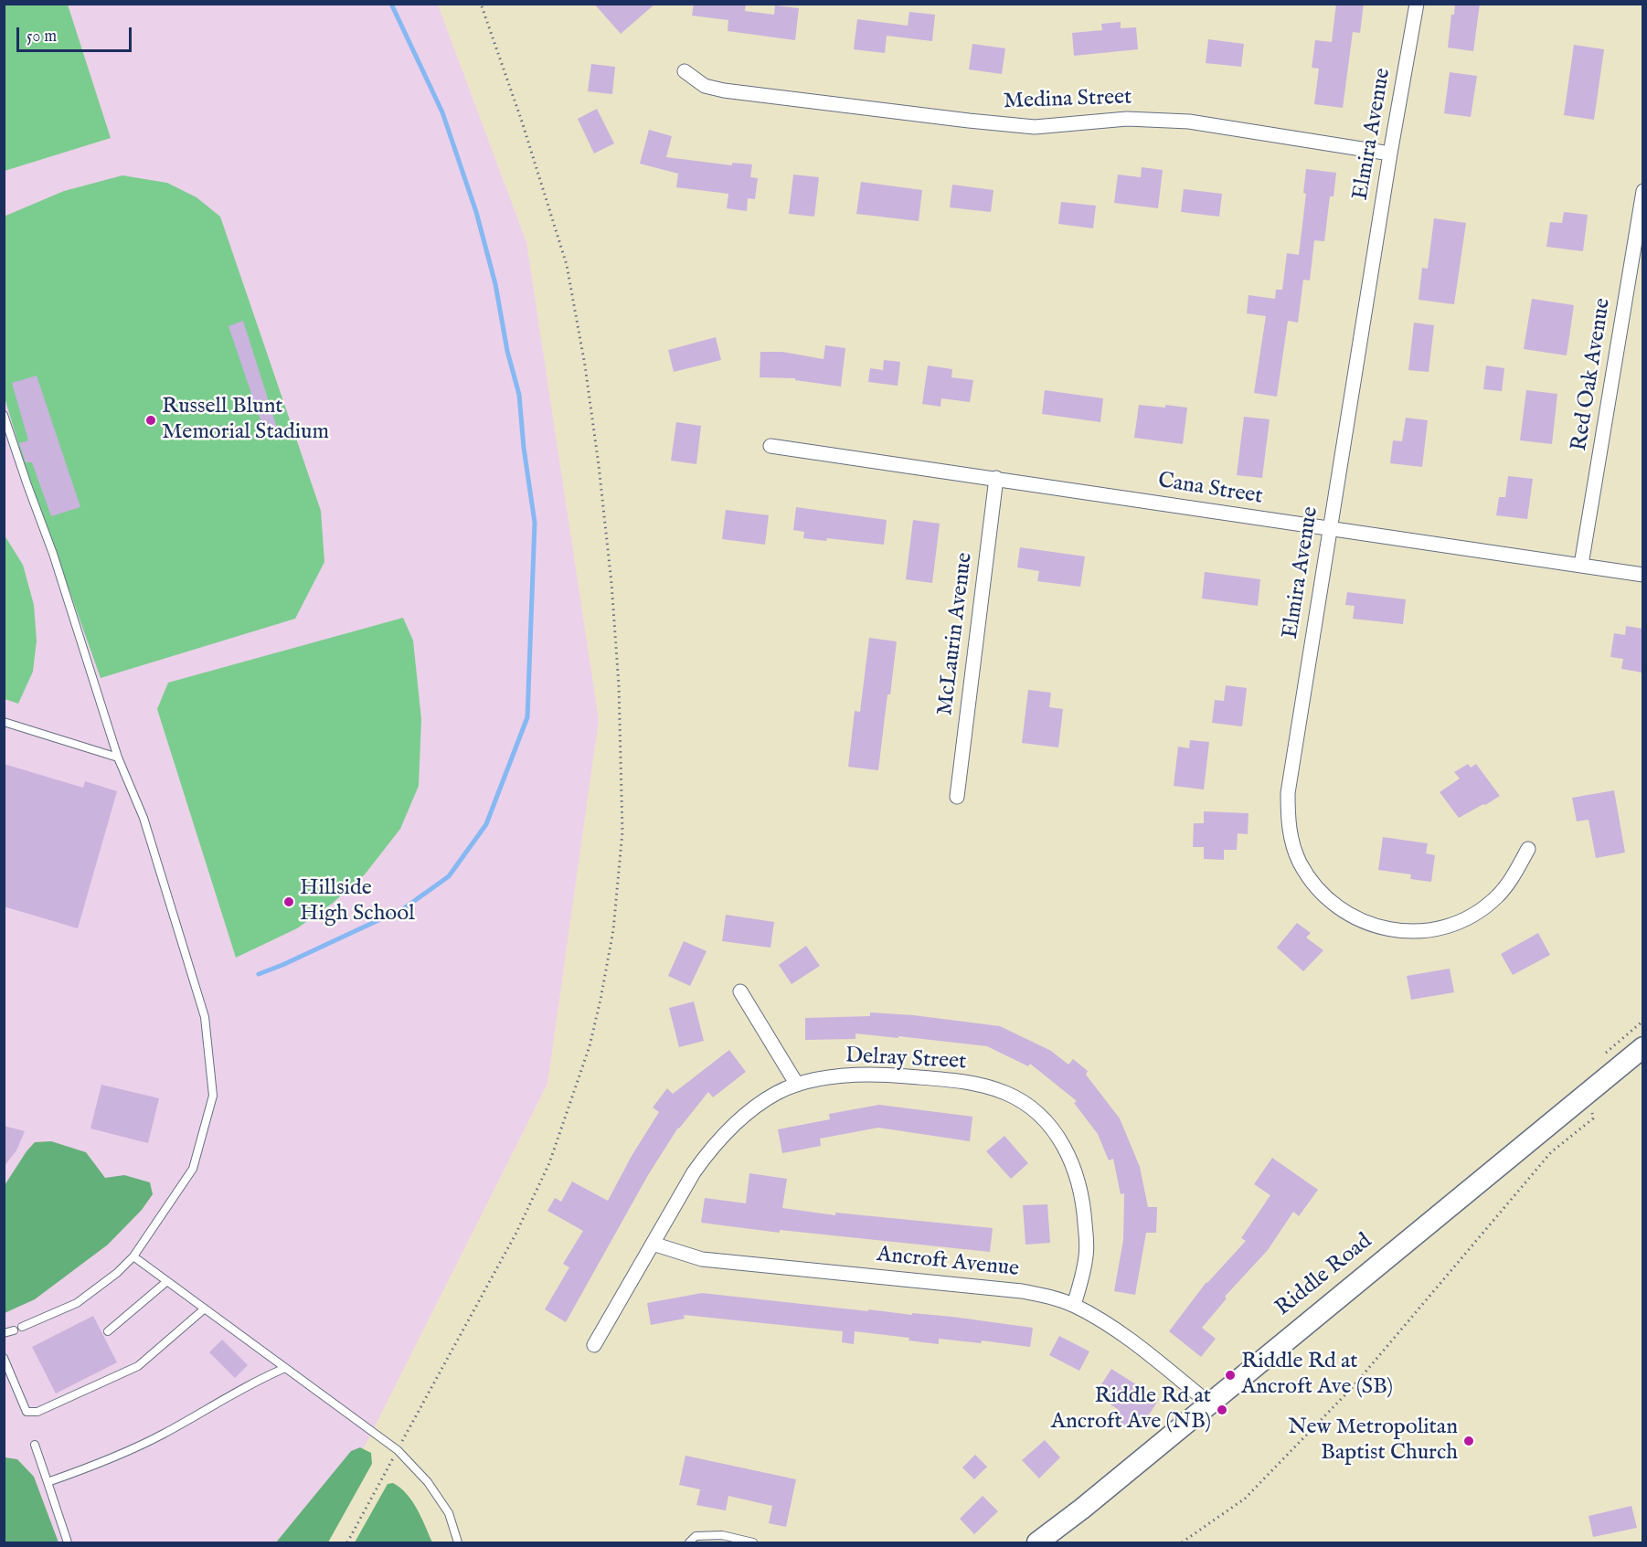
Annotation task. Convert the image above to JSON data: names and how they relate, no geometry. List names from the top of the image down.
{
  "streets": {
    "main road": ["Riddle Road"],
    "street": [
      "Medina Street",
      "Elmira Avenue",
      "Red Oak Avenue",
      "Cana Street",
      "McLaurin Avenue",
      "Delray Street",
      "Ancroft Avenue"
    ]
  },
  "crossings": [
    ["Medina Street", "Elmira Avenue"],
    ["Elmira Avenue", "Cana Street"],
    ["Red Oak Avenue", "Cana Street"],
    ["Cana Street", "McLaurin Avenue"],
    ["Delray Street", "Ancroft Avenue"],
    ["Ancroft Avenue", "Riddle Road"]
  ],
  "places": [
    "Russell Blunt Memorial Stadium",
    "Hillside High School",
    "Riddle Rd at Ancroft Ave (SB)",
    "Riddle Rd at Ancroft Ave (NB)",
    "New Metropolitan Baptist Church"
  ],
  "scale_bar": "50 m"
}
